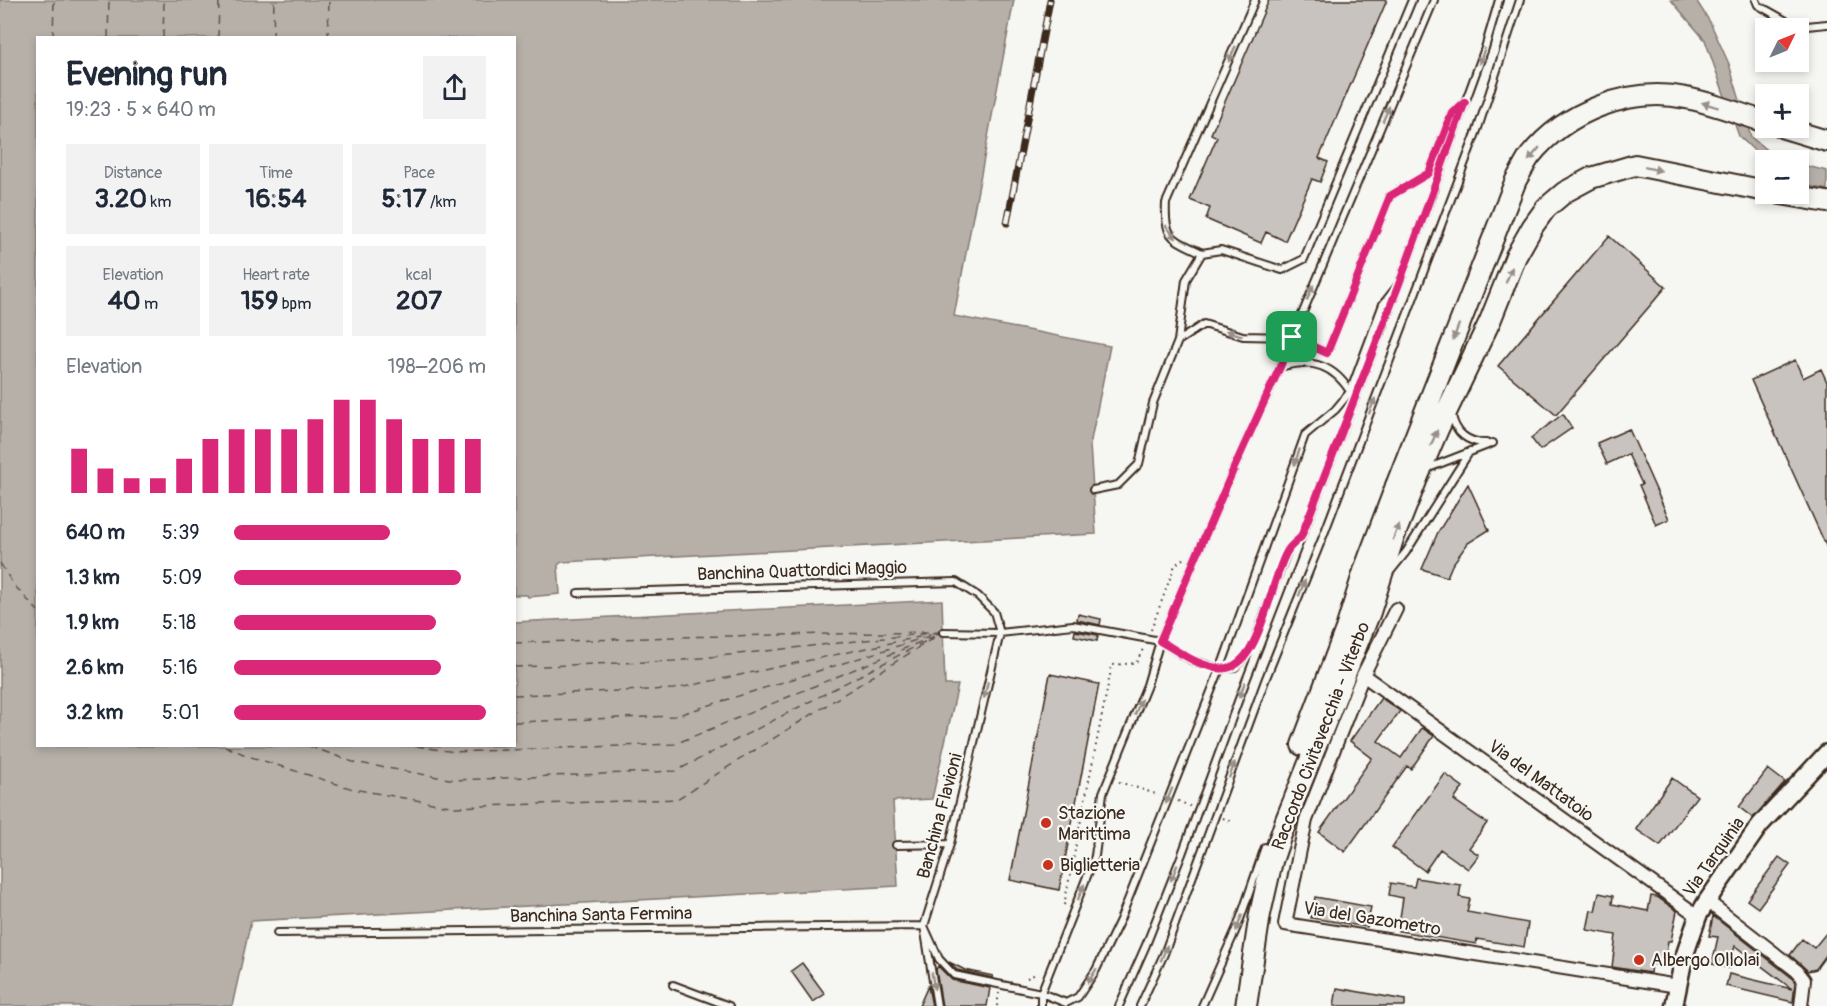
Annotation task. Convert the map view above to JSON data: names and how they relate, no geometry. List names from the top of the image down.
{
  "streets": {
    "main road": ["Raccordo Civitavecchia - Viterbo", "Via Tarquinia"],
    "street": ["Via del Mattatoio", "Via del Gazometro"],
    "lane": ["Banchina Quattordici Maggio", "Banchina Flavioni", "Banchina Santa Fermina"]
  },
  "crossings": [
    ["Banchina Quattordici Maggio", "Banchina Flavioni"],
    ["Via del Mattatoio", "Via Tarquinia"],
    ["Via del Mattatoio", "Via del Gazometro"],
    ["Banchina Flavioni", "Banchina Santa Fermina"],
    ["Via Tarquinia", "Via del Gazometro"]
  ],
  "one_way": ["Banchina Flavioni"],
  "places": ["Stazione Marittima", "Biglietteria", "Albergo Ollolai"],
  "north": "top right",
  "page": {
    "map_buttons": ["+", "−"],
    "heading": ["Evening run", "19:23 · 5 × 640 m"],
    "stats": [
      ["Distance", "3.20 km"],
      ["Time", "16:54"],
      ["Pace", "5:17 /km"],
      ["Elevation", "40 m"],
      ["Heart rate", "159 bpm"],
      ["kcal", "207"]
    ],
    "chart": ["Elevation", "198–206 m"],
    "list": [
      {
        "name": "640 m",
        "note": "5:39"
      },
      {
        "name": "1.3 km",
        "note": "5:09"
      },
      {
        "name": "1.9 km",
        "note": "5:18"
      },
      {
        "name": "2.6 km",
        "note": "5:16"
      },
      {
        "name": "3.2 km",
        "note": "5:01"
      }
    ]
  }
}
